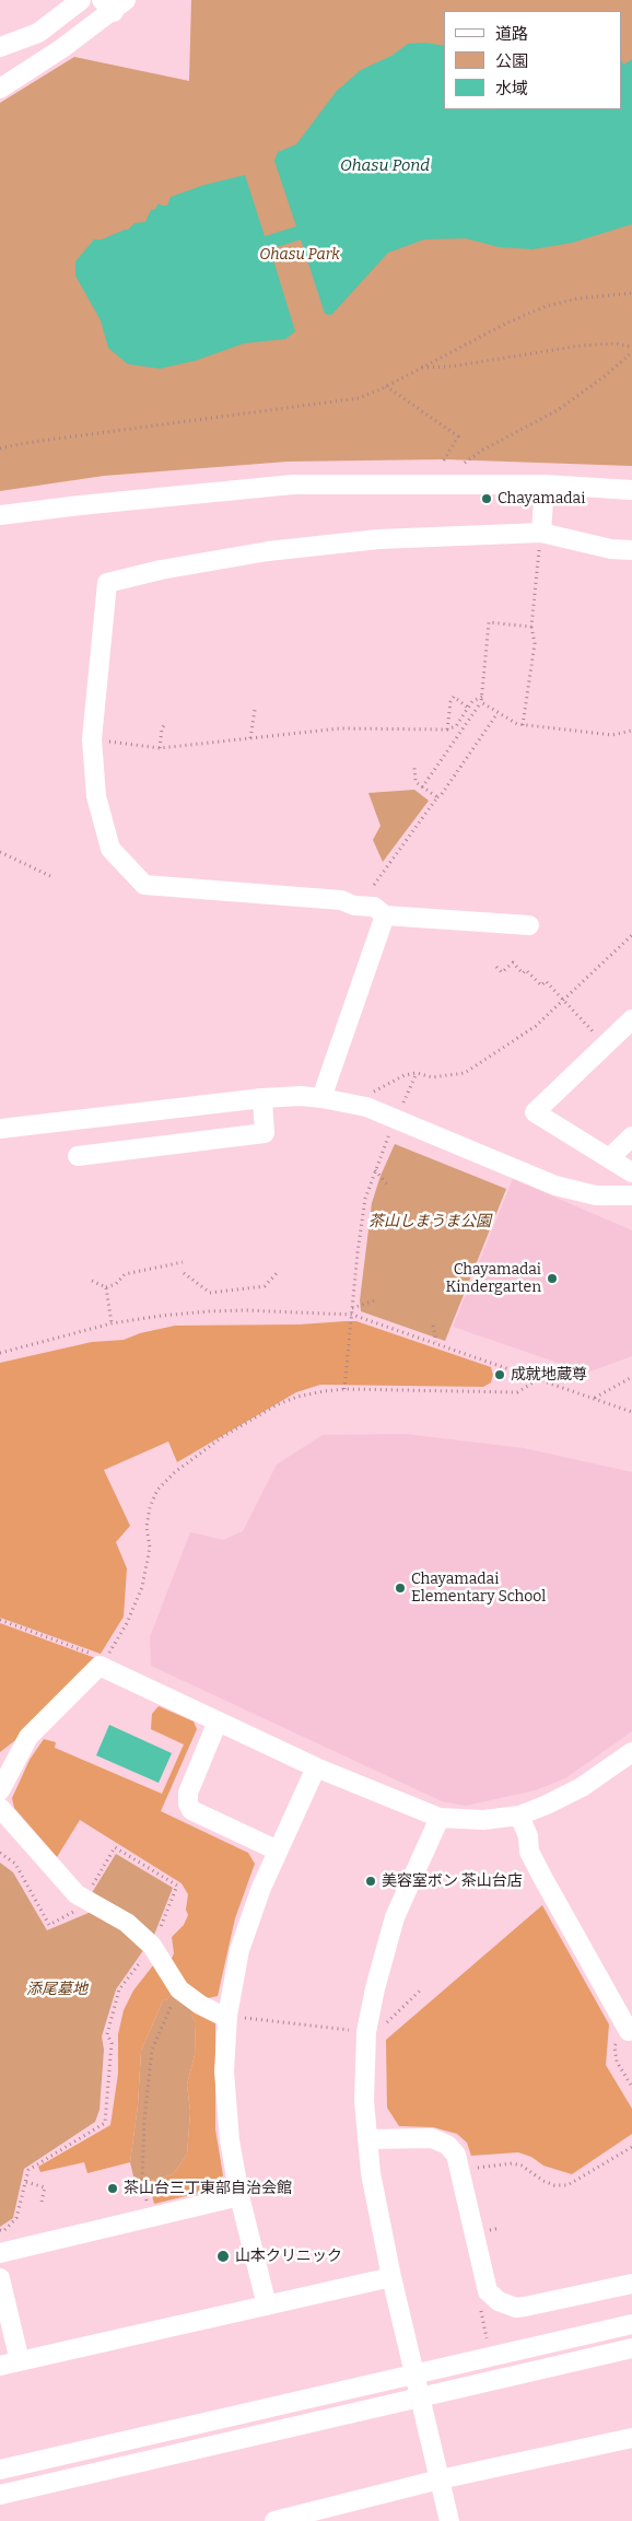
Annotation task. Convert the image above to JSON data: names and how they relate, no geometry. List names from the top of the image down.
{
  "water": ["Ohasu Pond"],
  "parks": ["Ohasu Park", "茶山しまうま公園", "添尾墓地"],
  "places": [
    "Chayamadai",
    "Chayamadai Kindergarten",
    "成就地蔵尊",
    "Chayamadai Elementary School",
    "美容室ボン 茶山台店",
    "茶山台三丁東部自治会館",
    "山本クリニック"
  ],
  "legend": ["道路", "公園", "水域"]
}
